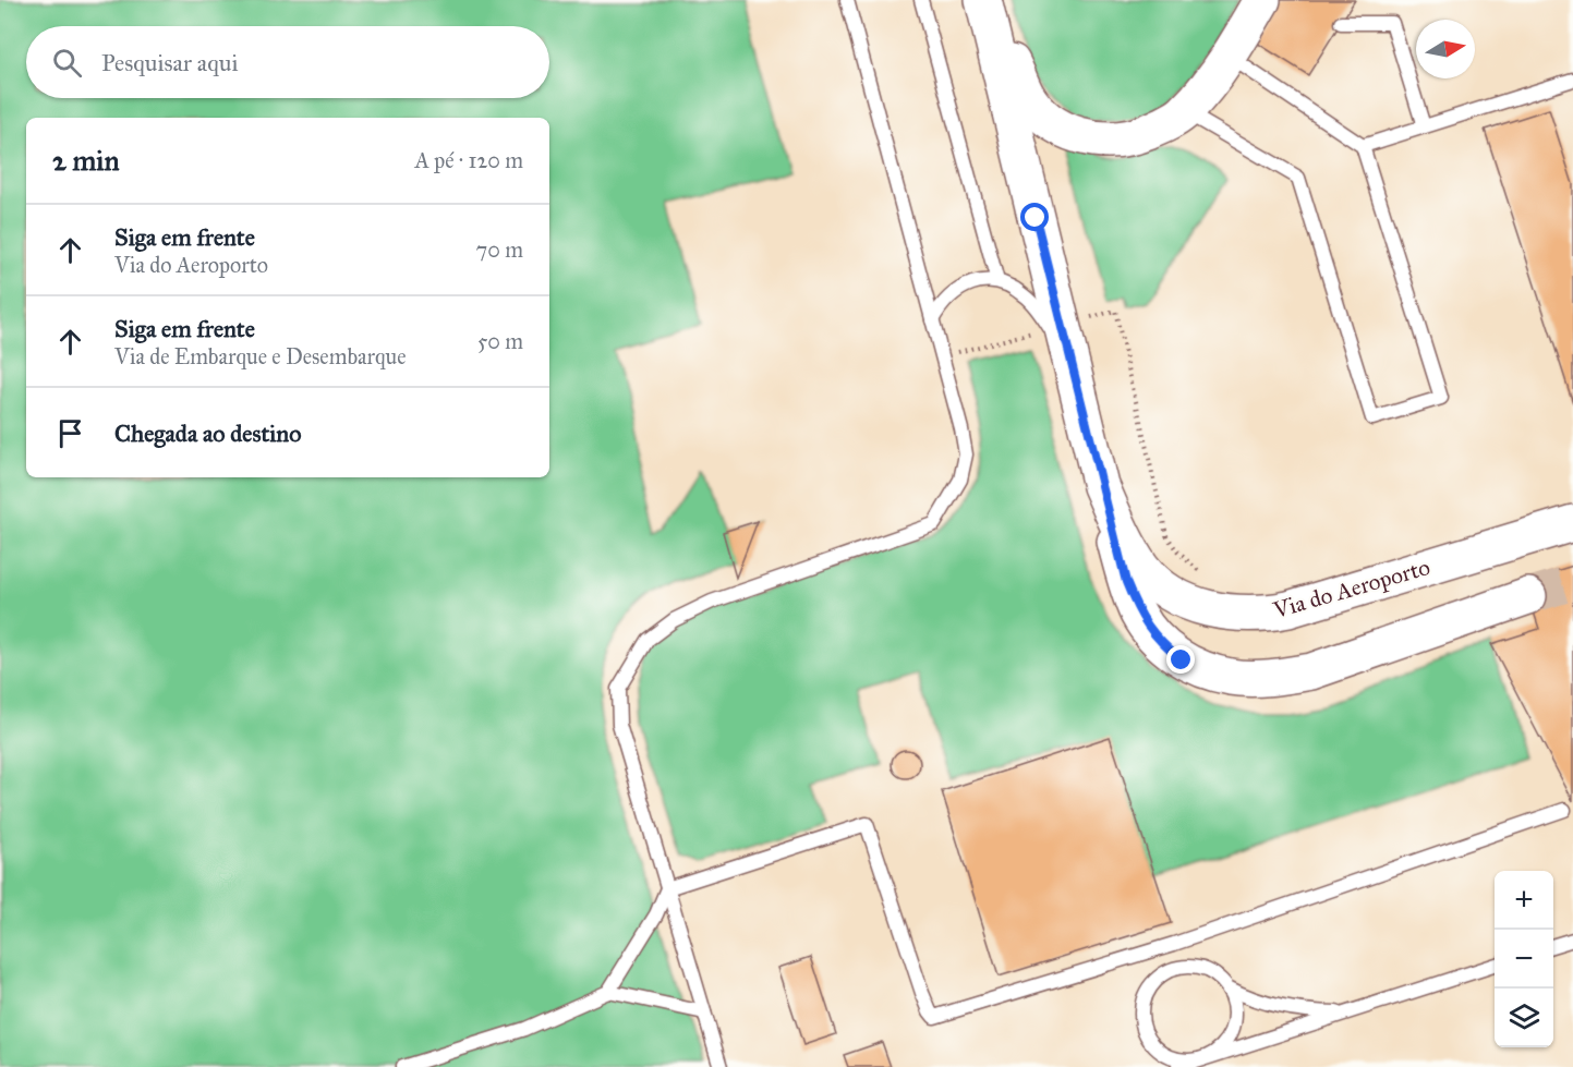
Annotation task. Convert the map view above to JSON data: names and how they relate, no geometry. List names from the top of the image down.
{
  "streets": {
    "street": ["Via do Aeroporto"]
  },
  "north": "right",
  "page": {
    "search": "Pesquisar aqui",
    "heading": ["2 min", "A pé · 120 m"],
    "list": [
      ["Siga em frente", "Via do Aeroporto", "70 m"],
      ["Siga em frente", "Via de Embarque e Desembarque", "50 m"],
      "Chegada ao destino"
    ],
    "map_buttons": ["+", "−"]
  }
}
